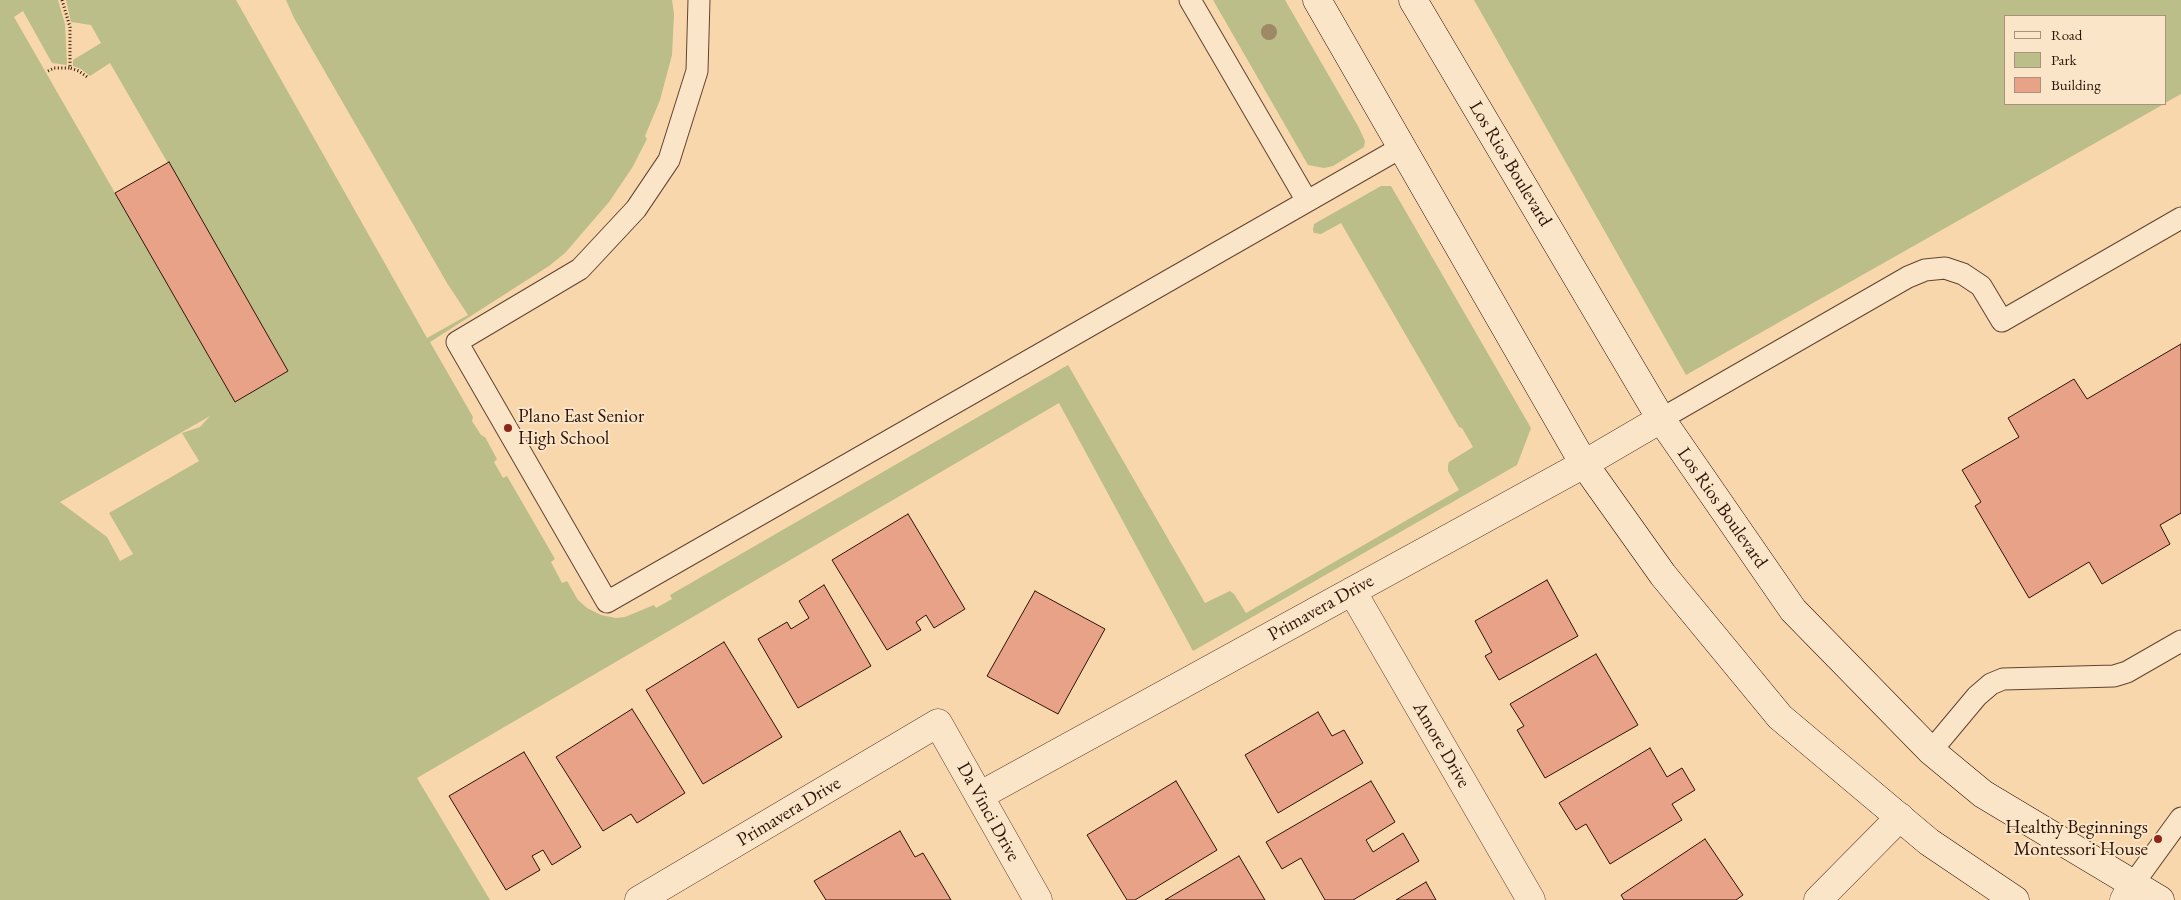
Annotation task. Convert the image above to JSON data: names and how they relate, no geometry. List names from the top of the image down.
{
  "streets": {
    "main road": [
      "Los Rios Boulevard",
      "Primavera Drive",
      "Amore Drive",
      "Da Vinci Drive"
    ]
  },
  "crossings": [
    ["Los Rios Boulevard", "Primavera Drive"],
    ["Primavera Drive", "Amore Drive"],
    ["Primavera Drive", "Da Vinci Drive"]
  ],
  "places": ["Plano East Senior High School", "Healthy Beginnings Montessori House"],
  "legend": ["Road", "Park", "Building"]
}
